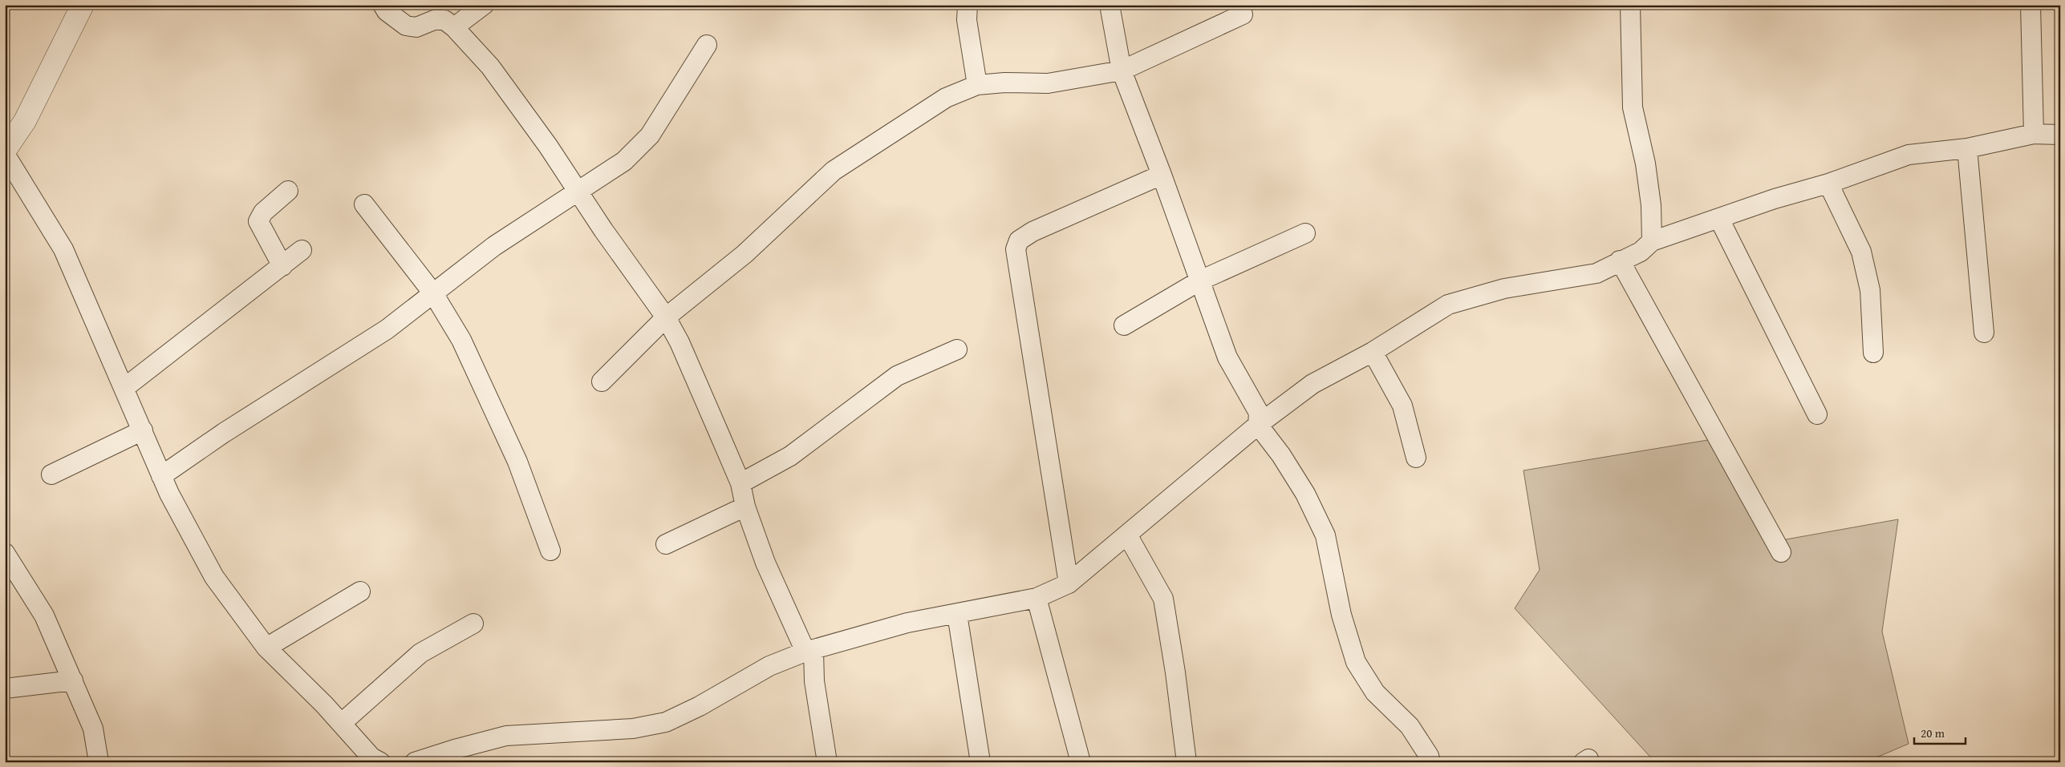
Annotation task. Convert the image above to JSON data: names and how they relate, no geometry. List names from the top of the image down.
{
  "scale_bar": "20 m"
}
